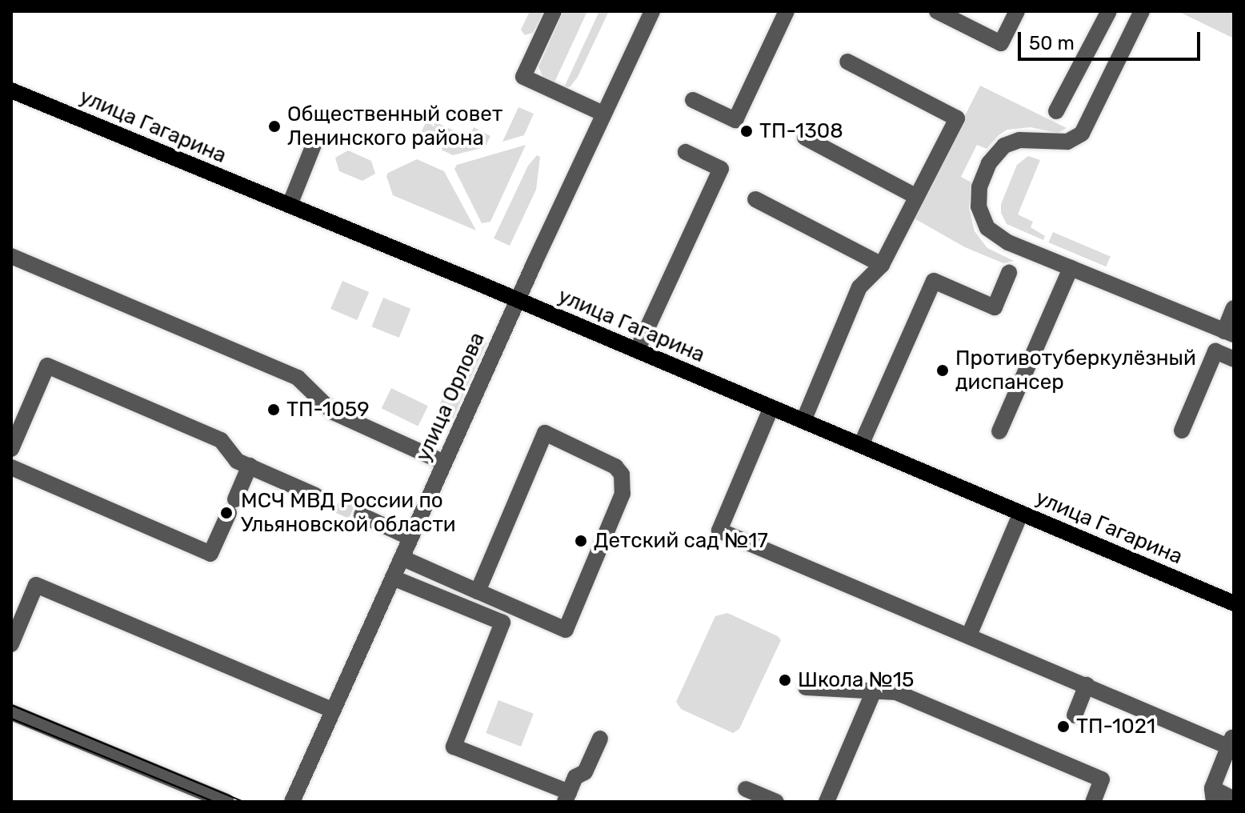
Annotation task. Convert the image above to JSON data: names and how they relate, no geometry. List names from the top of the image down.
{
  "streets": {
    "main road": ["улица Гагарина"],
    "street": ["улица Орлова"]
  },
  "crossings": [
    ["улица Гагарина", "улица Орлова"]
  ],
  "places": [
    "Общественный совет Ленинского района",
    "ТП-1308",
    "Противотуберкулёзный диспансер",
    "ТП-1059",
    "МСЧ МВД России по Ульяновской области",
    "Детский сад №17",
    "Школа №15",
    "ТП-1021"
  ],
  "scale_bar": "50 m"
}
